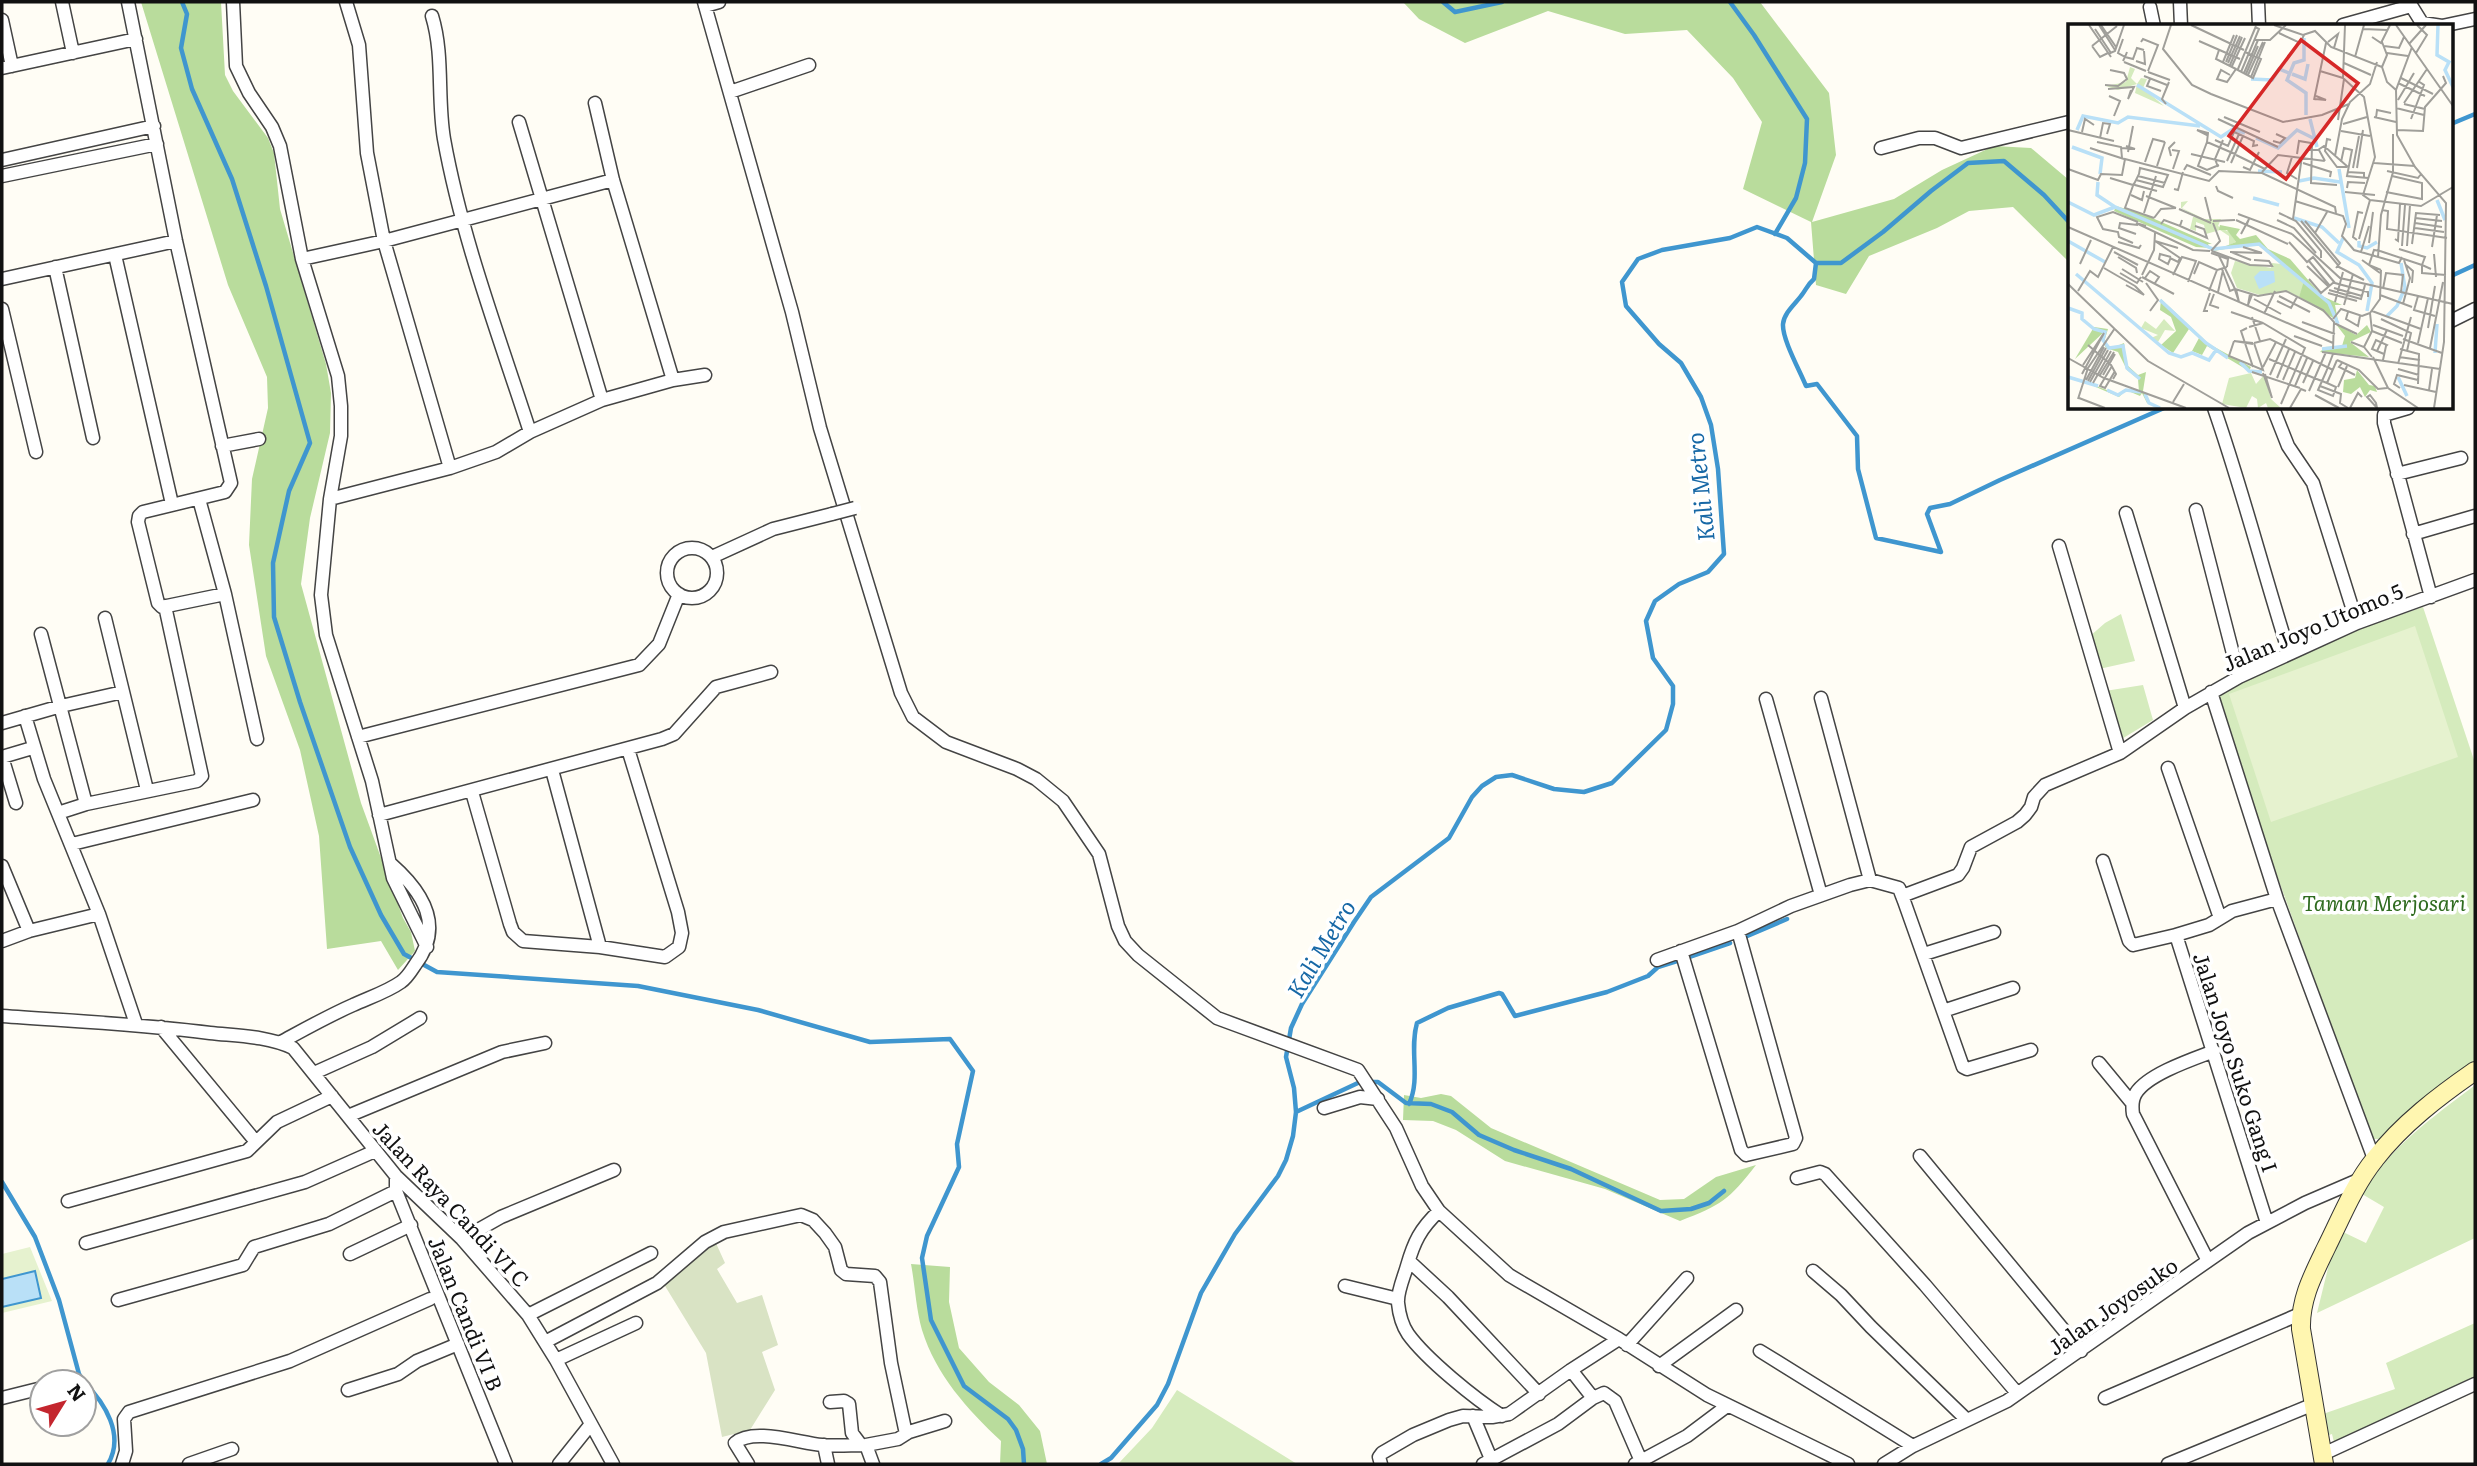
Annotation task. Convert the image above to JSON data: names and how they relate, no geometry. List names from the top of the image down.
{
  "streets": {
    "street": [
      "Jalan Joyo Utomo 5",
      "Jalan Joyo Suko Gang I",
      "Jalan Raya Candi VI C",
      "Jalan Joyosuko",
      "Jalan Candi VI B"
    ]
  },
  "crossings": [
    ["Jalan Joyo Suko Gang I", "Jalan Joyosuko"],
    ["Jalan Raya Candi VI C", "Jalan Candi VI B"]
  ],
  "water": ["Kali Metro"],
  "parks": ["Taman Merjosari"],
  "north": "top right"
}
